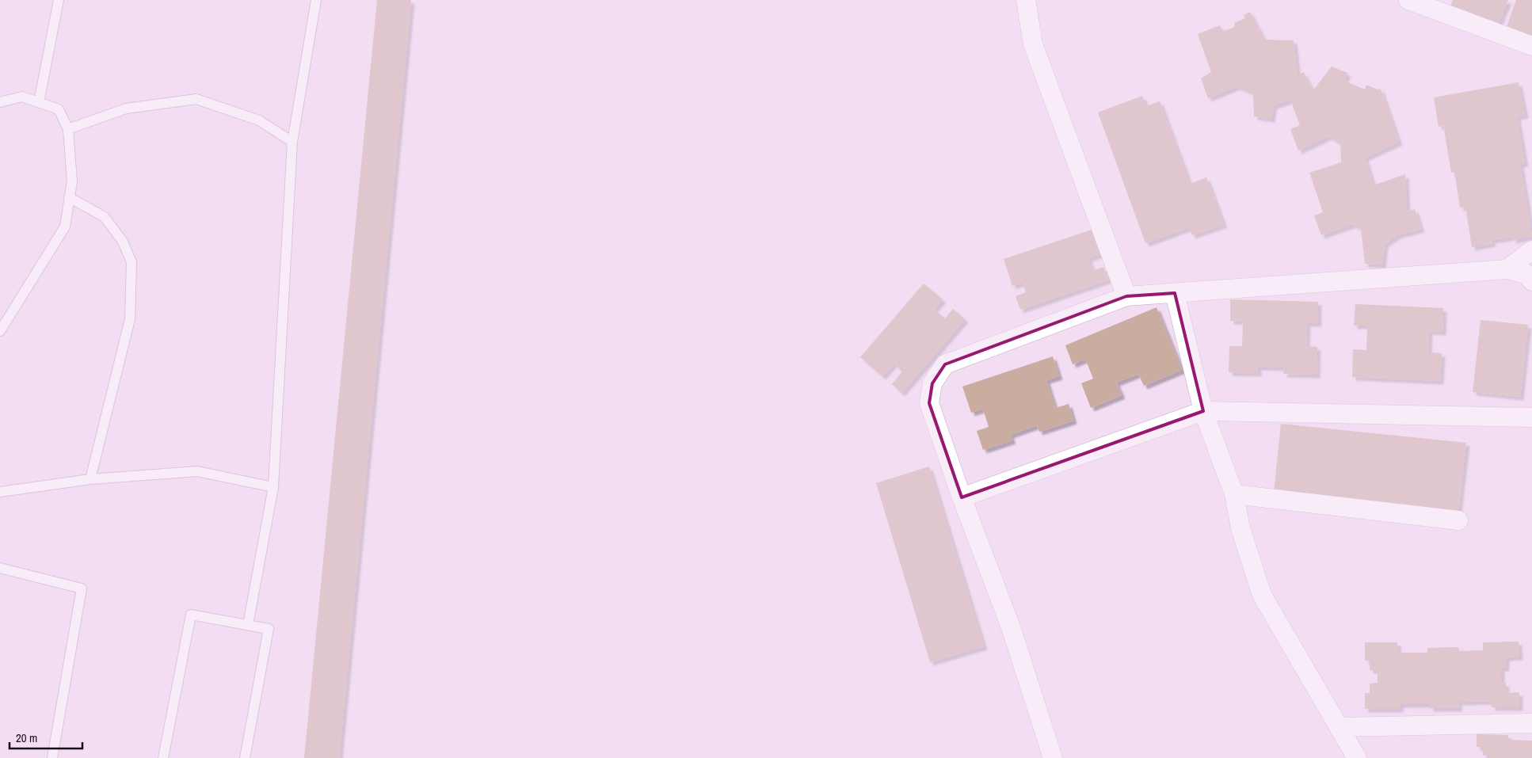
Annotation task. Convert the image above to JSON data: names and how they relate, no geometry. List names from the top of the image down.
{
  "scale_bar": "20 m"
}
